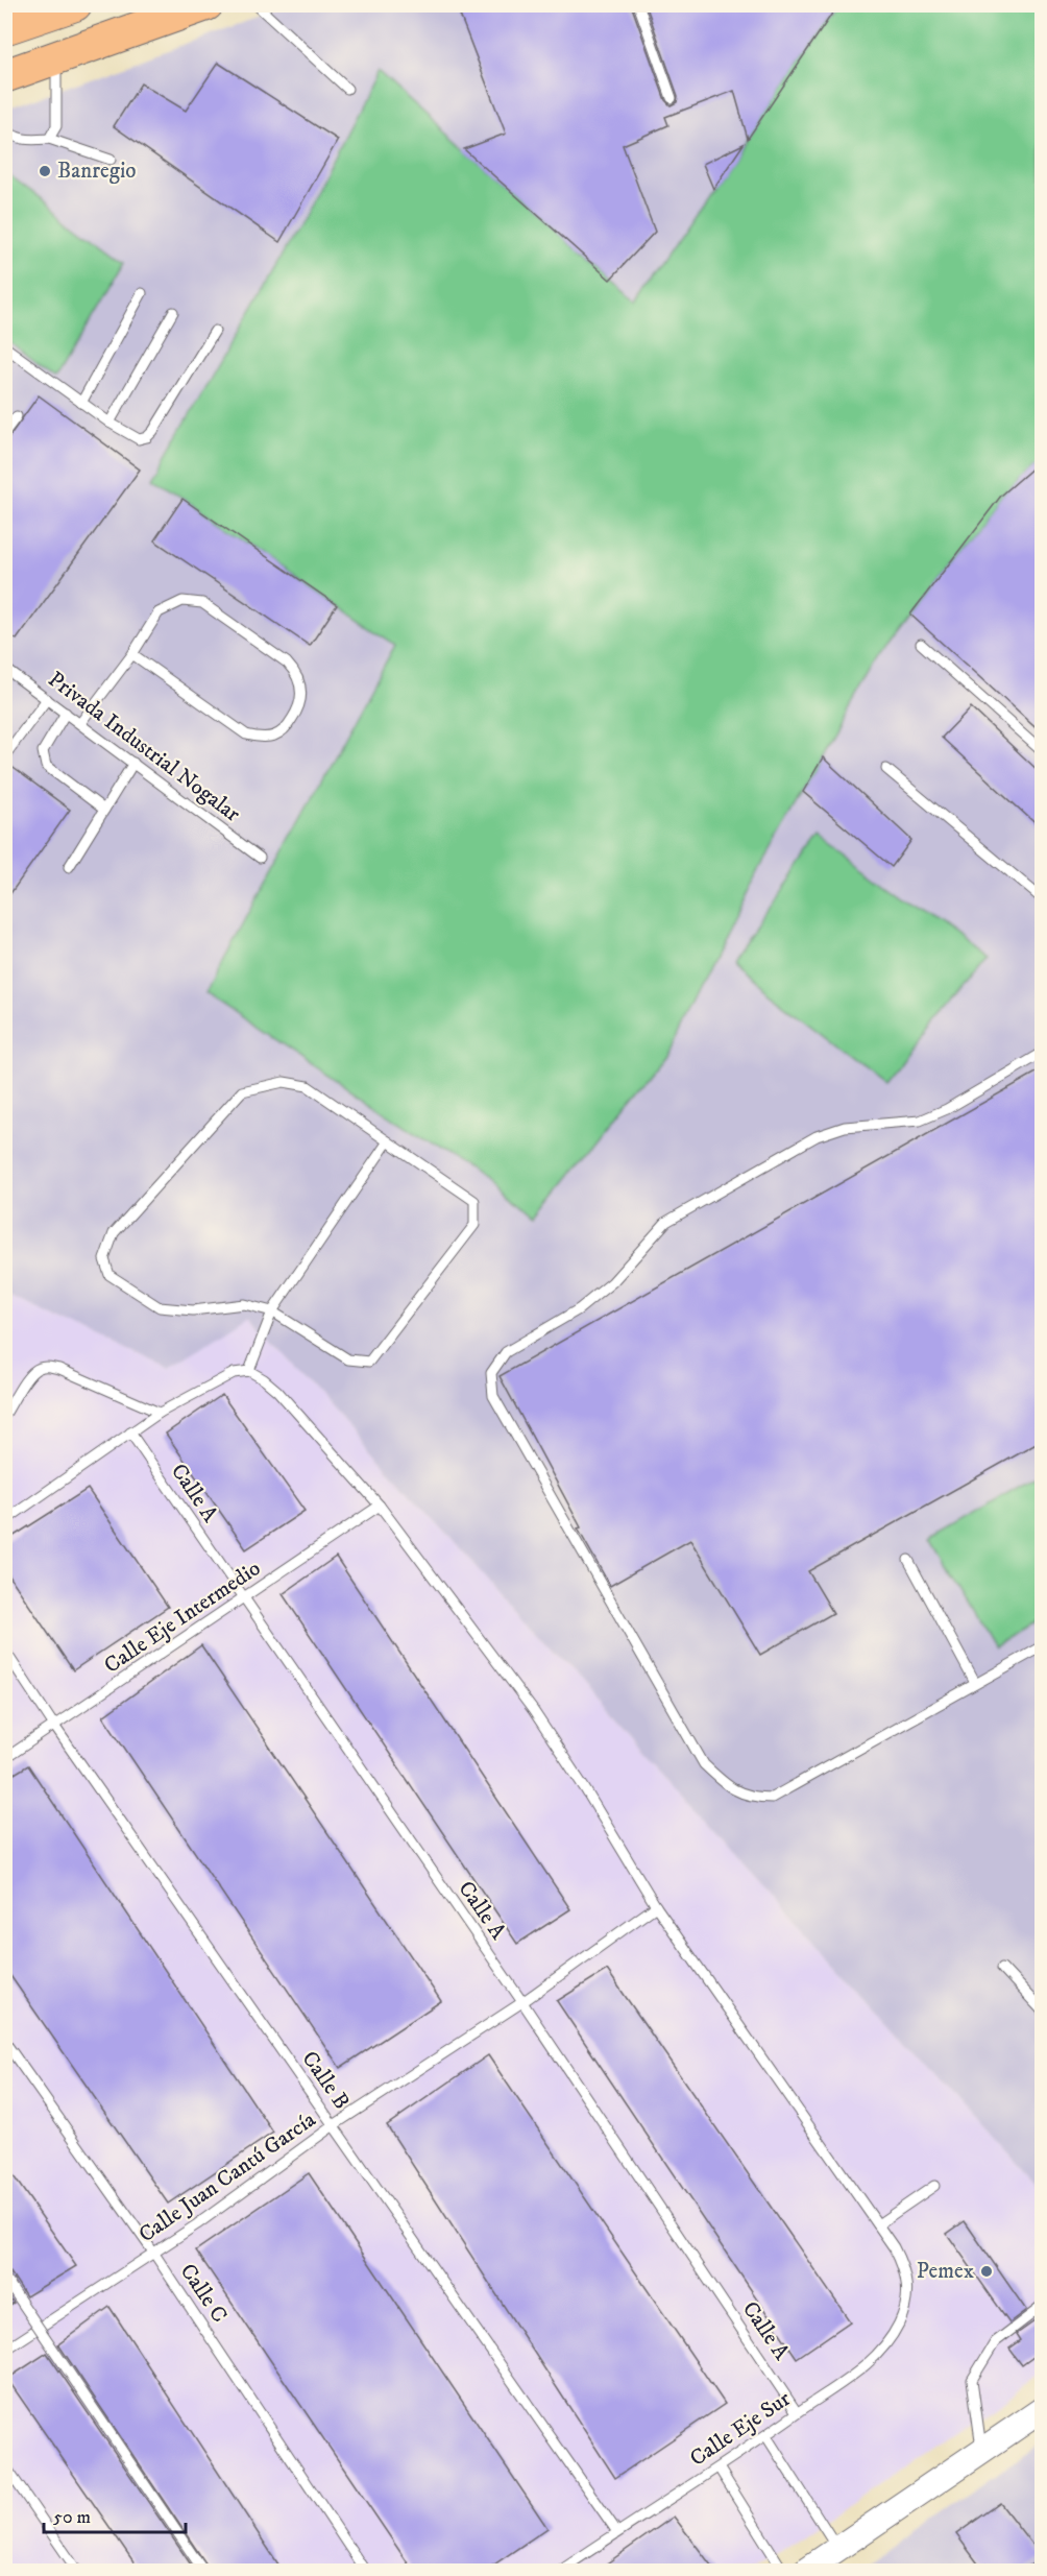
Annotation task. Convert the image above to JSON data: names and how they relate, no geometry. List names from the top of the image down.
{
  "streets": {
    "lane": [
      "Privada Industrial Nogalar",
      "Calle A",
      "Calle Eje Intermedio",
      "Calle B",
      "Calle Juan Cantú García",
      "Calle C",
      "Calle Eje Sur"
    ]
  },
  "crossings": [
    ["Calle A", "Calle Eje Intermedio"],
    ["Calle A", "Calle Juan Cantú García"],
    ["Calle A", "Calle Eje Sur"],
    ["Calle Eje Intermedio", "Calle B"],
    ["Calle B", "Calle Juan Cantú García"],
    ["Calle B", "Calle Eje Sur"],
    ["Calle Juan Cantú García", "Calle C"]
  ],
  "places": ["Banregio", "Pemex"],
  "scale_bar": "50 m"
}
